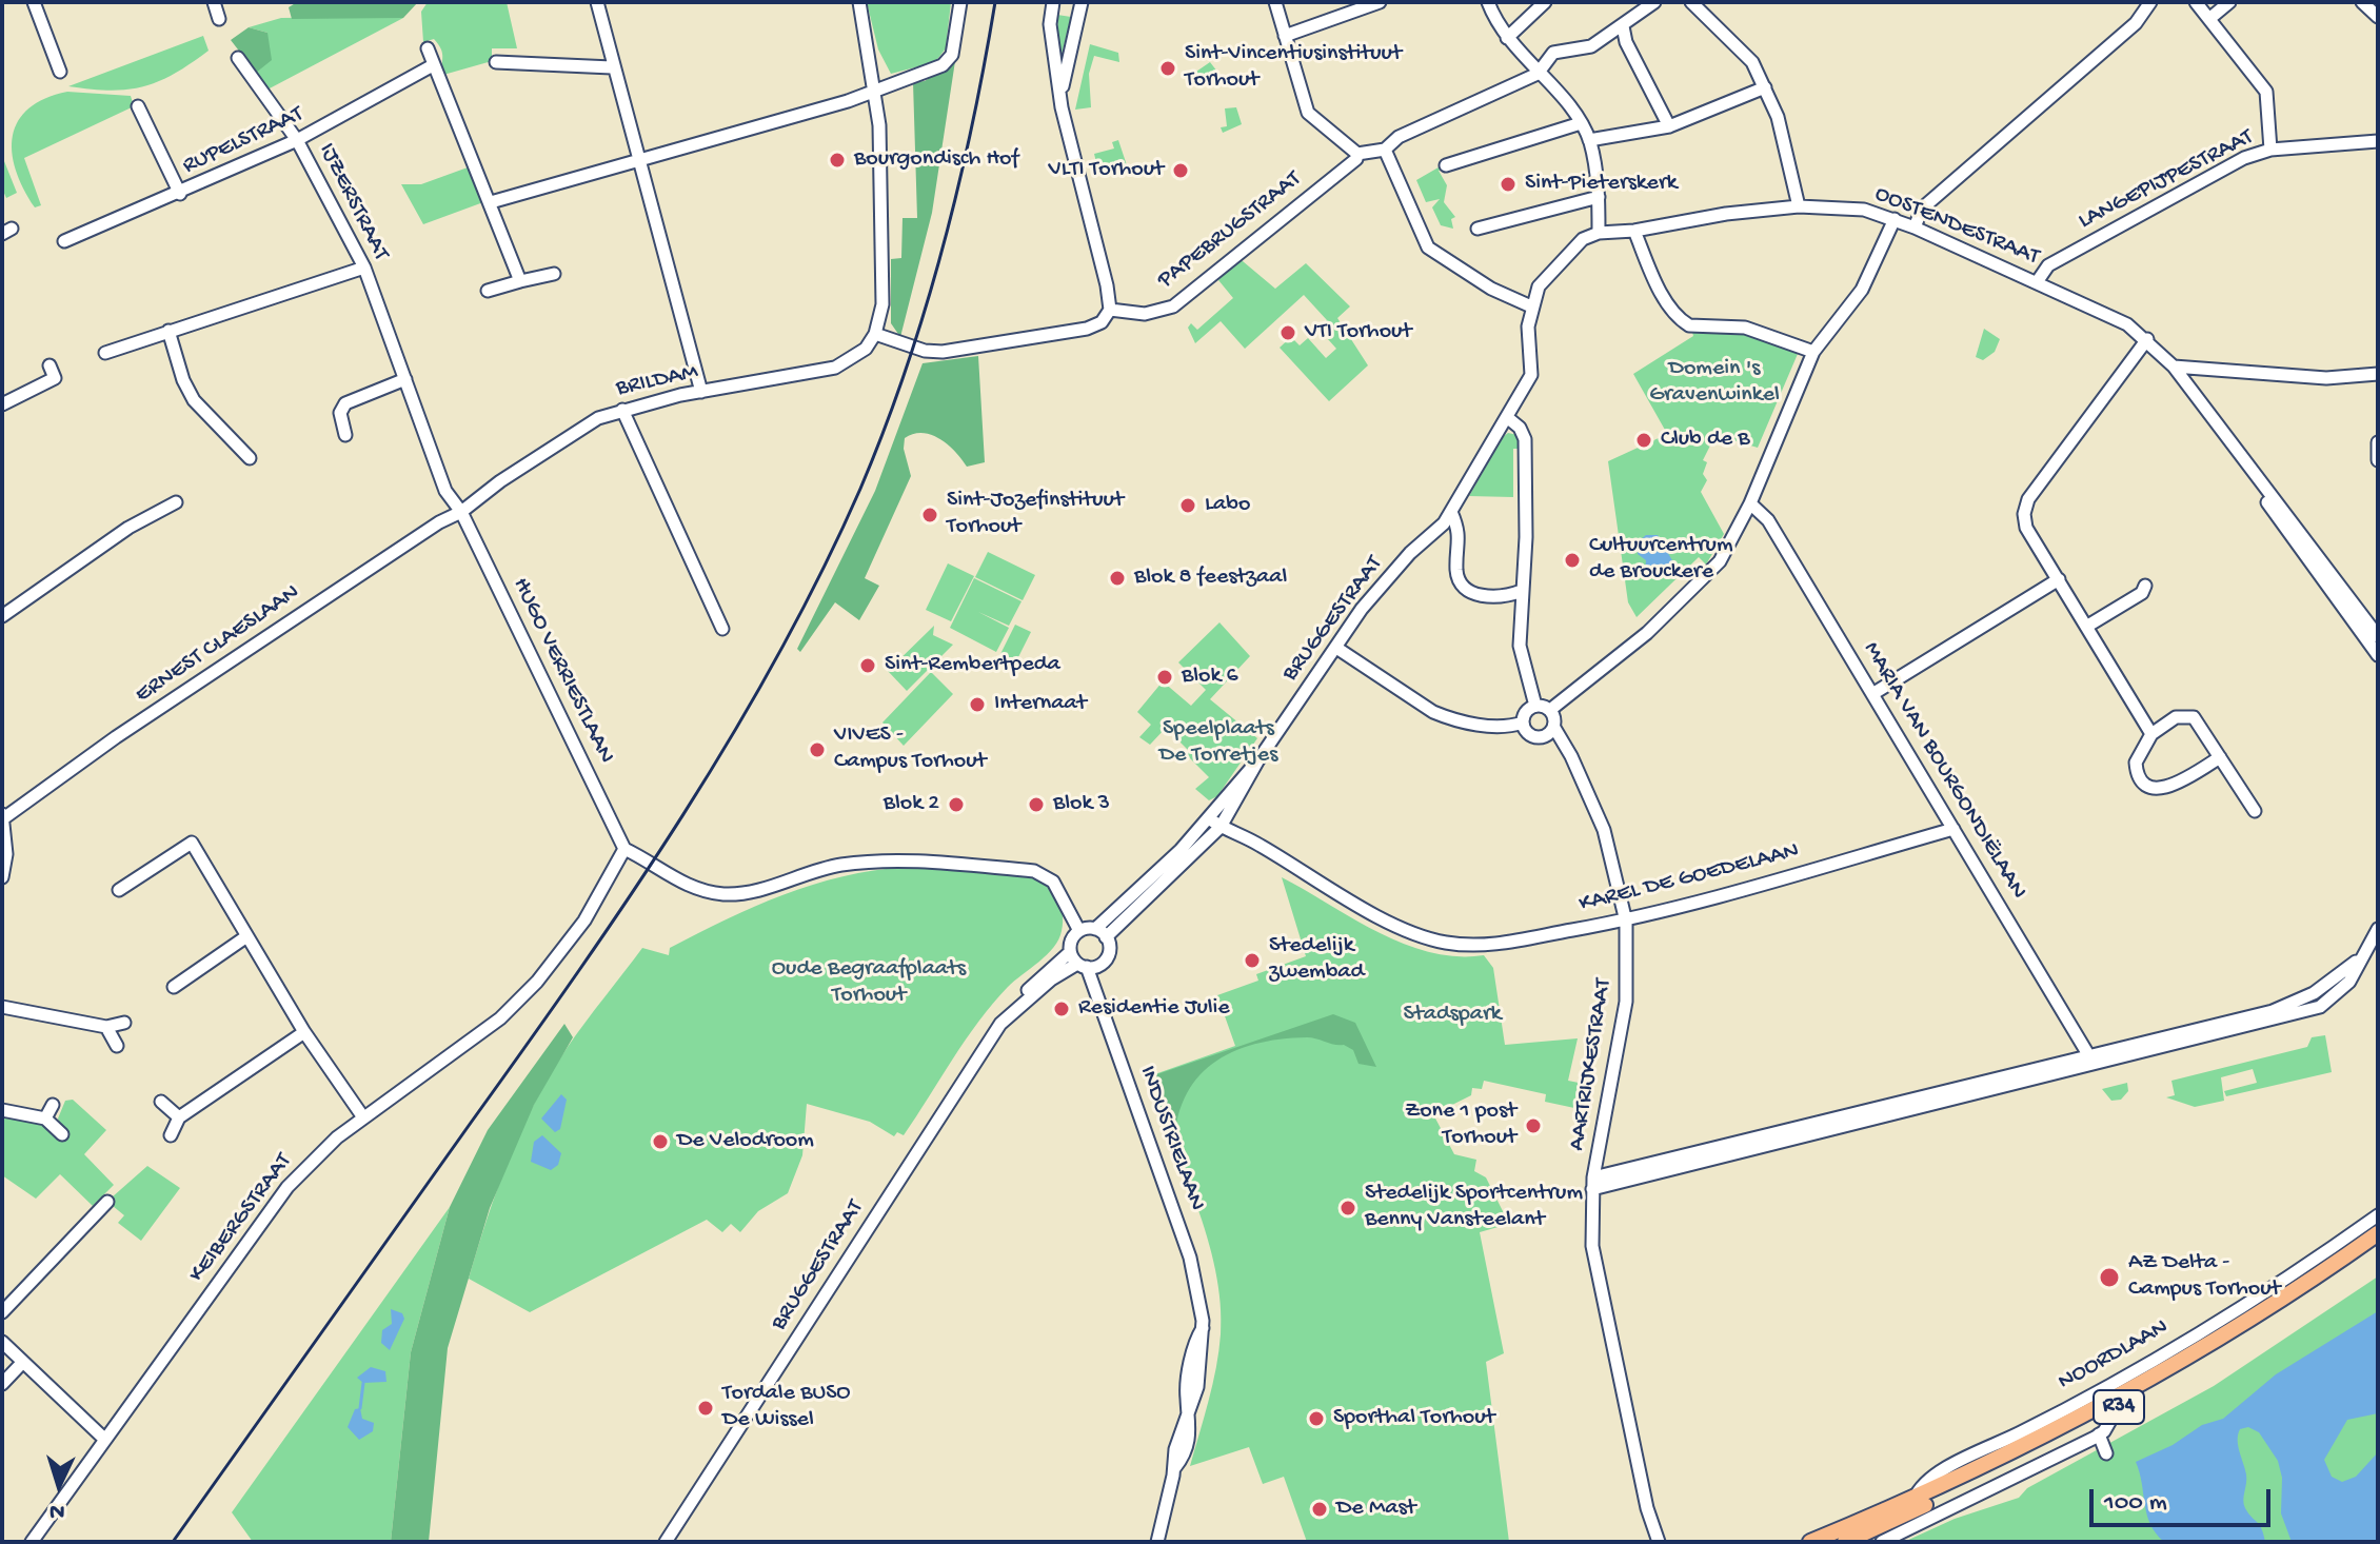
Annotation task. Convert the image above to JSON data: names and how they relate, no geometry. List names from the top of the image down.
{
  "streets": {
    "main road": ["NOORDLAAN", "R34"],
    "street": [
      "RUPELSTRAAT",
      "LANGEPIJPESTRAAT",
      "IJZERSTRAAT",
      "OOSTENDESTRAAT",
      "PAPEBRUGSTRAAT",
      "BRILDAM",
      "BRUGGESTRAAT",
      "ERNEST CLAESLAAN",
      "HUGO VERRIESTLAAN",
      "MARIA VAN BOURGONDIËLAAN",
      "KAREL DE GOEDELAAN",
      "AARTRIJKESTRAAT",
      "INDUSTRIELAAN",
      "KEIBERGSTRAAT"
    ]
  },
  "crossings": [
    ["RUPELSTRAAT", "IJZERSTRAAT"],
    ["LANGEPIJPESTRAAT", "OOSTENDESTRAAT"],
    ["IJZERSTRAAT", "BRILDAM"],
    ["IJZERSTRAAT", "ERNEST CLAESLAAN"],
    ["IJZERSTRAAT", "HUGO VERRIESTLAAN"],
    ["BRILDAM", "ERNEST CLAESLAAN"],
    ["BRILDAM", "HUGO VERRIESTLAAN"],
    ["BRUGGESTRAAT", "KAREL DE GOEDELAAN"],
    ["BRUGGESTRAAT", "INDUSTRIELAAN"],
    ["ERNEST CLAESLAAN", "HUGO VERRIESTLAAN"],
    ["HUGO VERRIESTLAAN", "KEIBERGSTRAAT"],
    ["MARIA VAN BOURGONDIËLAAN", "KAREL DE GOEDELAAN"],
    ["KAREL DE GOEDELAAN", "AARTRIJKESTRAAT"]
  ],
  "parks": [
    "Domein 's Gravenwinkel",
    "Speelplaats De Torretjes",
    "Oude Begraafplaats Torhout",
    "Stadspark"
  ],
  "places": [
    "Sint-Vincentiusinstituut Torhout",
    "Bourgondisch Hof",
    "VLTI Torhout",
    "Sint-Pieterskerk",
    "VTI Torhout",
    "Club de B",
    "Labo",
    "Sint-Jozefinstituut Torhout",
    "Cultuurcentrum de Brouckere",
    "Blok 8 feestzaal",
    "Sint-Rembertpeda",
    "Blok 6",
    "Internaat",
    "VIVES - Campus Torhout",
    "Blok 2",
    "Blok 3",
    "Stedelijk zwembad",
    "Residentie Julie",
    "Zone 1 post Torhout",
    "De Velodroom",
    "Stedelijk Sportcentrum Benny Vansteelant",
    "AZ Delta - Campus Torhout",
    "Tordale BUSO De Wissel",
    "Sporthal Torhout",
    "De Mast"
  ],
  "scale_bar": "100 m",
  "north": "bottom"
}
